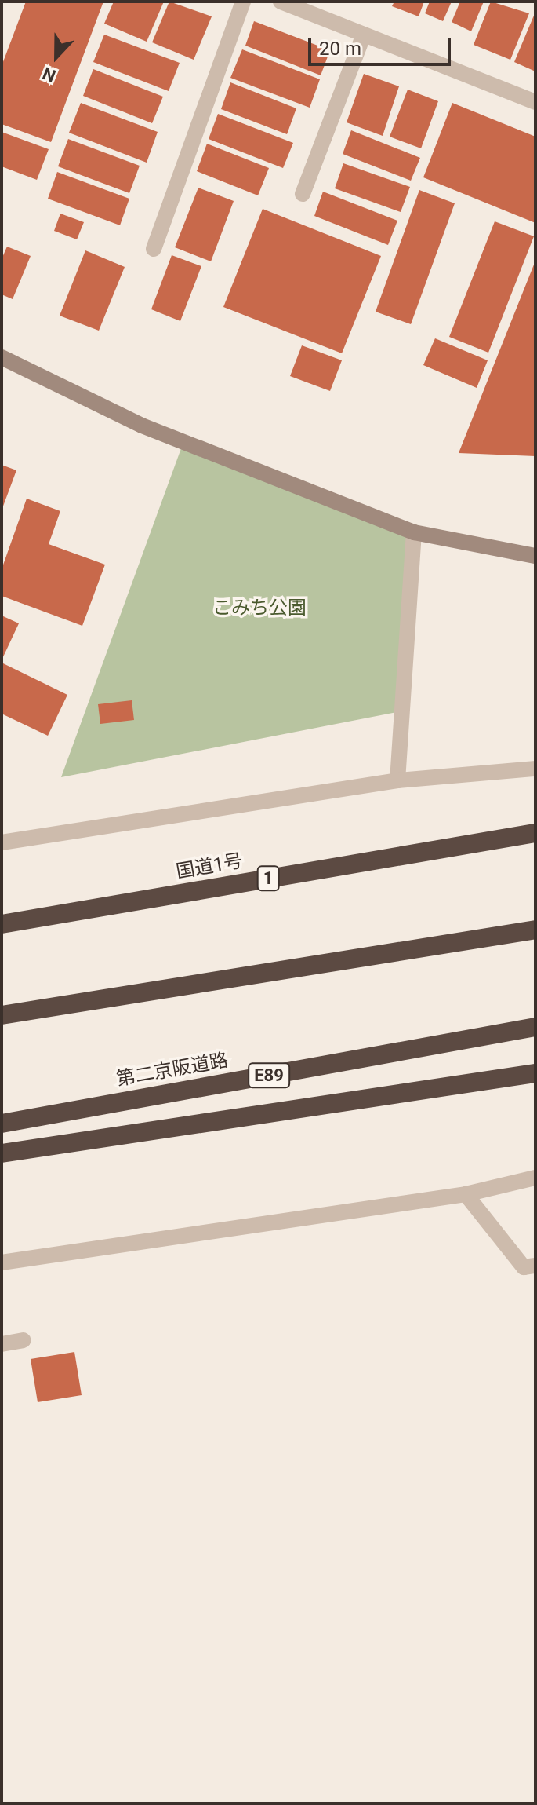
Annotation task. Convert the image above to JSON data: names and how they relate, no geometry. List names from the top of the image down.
{
  "streets": {
    "highway": [
      "国道1号",
      "1",
      "第二京阪道路",
      "E89"
    ]
  },
  "parks": ["こみち公園"],
  "scale_bar": "20 m",
  "north": "bottom"
}
